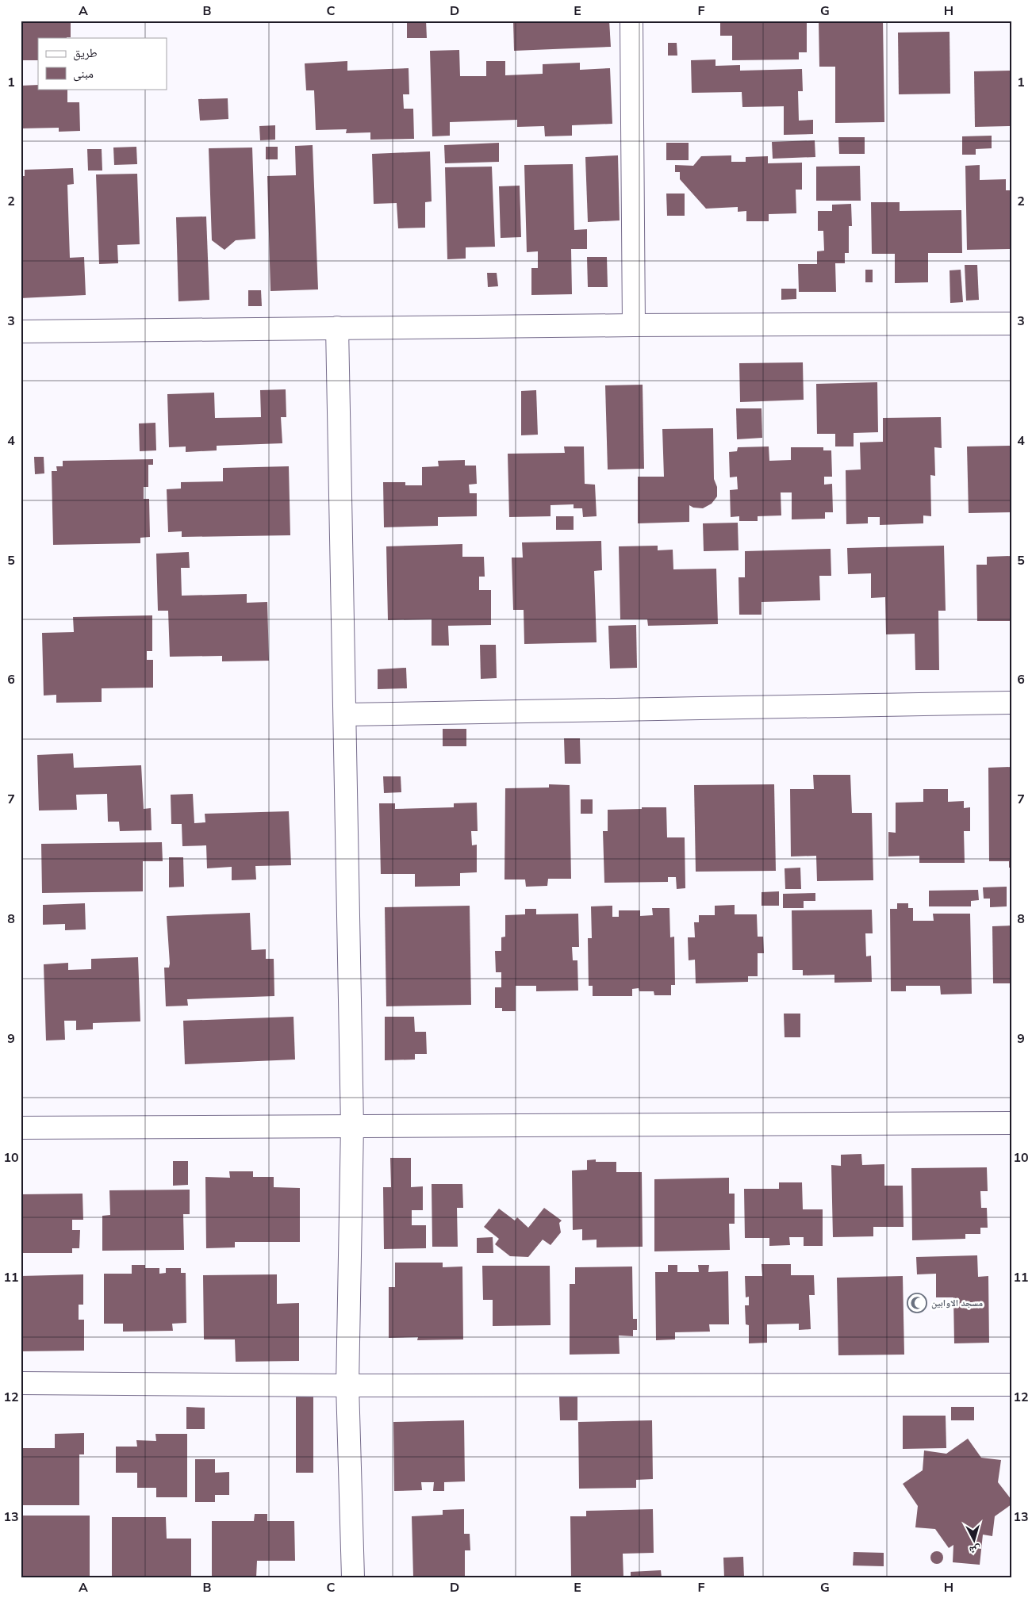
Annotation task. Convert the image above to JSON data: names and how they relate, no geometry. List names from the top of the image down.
{
  "places": {
    "mosque": ["مسجد الاوابين"]
  },
  "legend": ["طريق", "مبنى"],
  "north": "bottom",
  "grid": {
    "columns": [
      "A",
      "B",
      "C",
      "D",
      "E",
      "F",
      "G",
      "H"
    ],
    "rows": [
      "1",
      "2",
      "3",
      "4",
      "5",
      "6",
      "7",
      "8",
      "9",
      "10",
      "11",
      "12",
      "13"
    ]
  }
}
